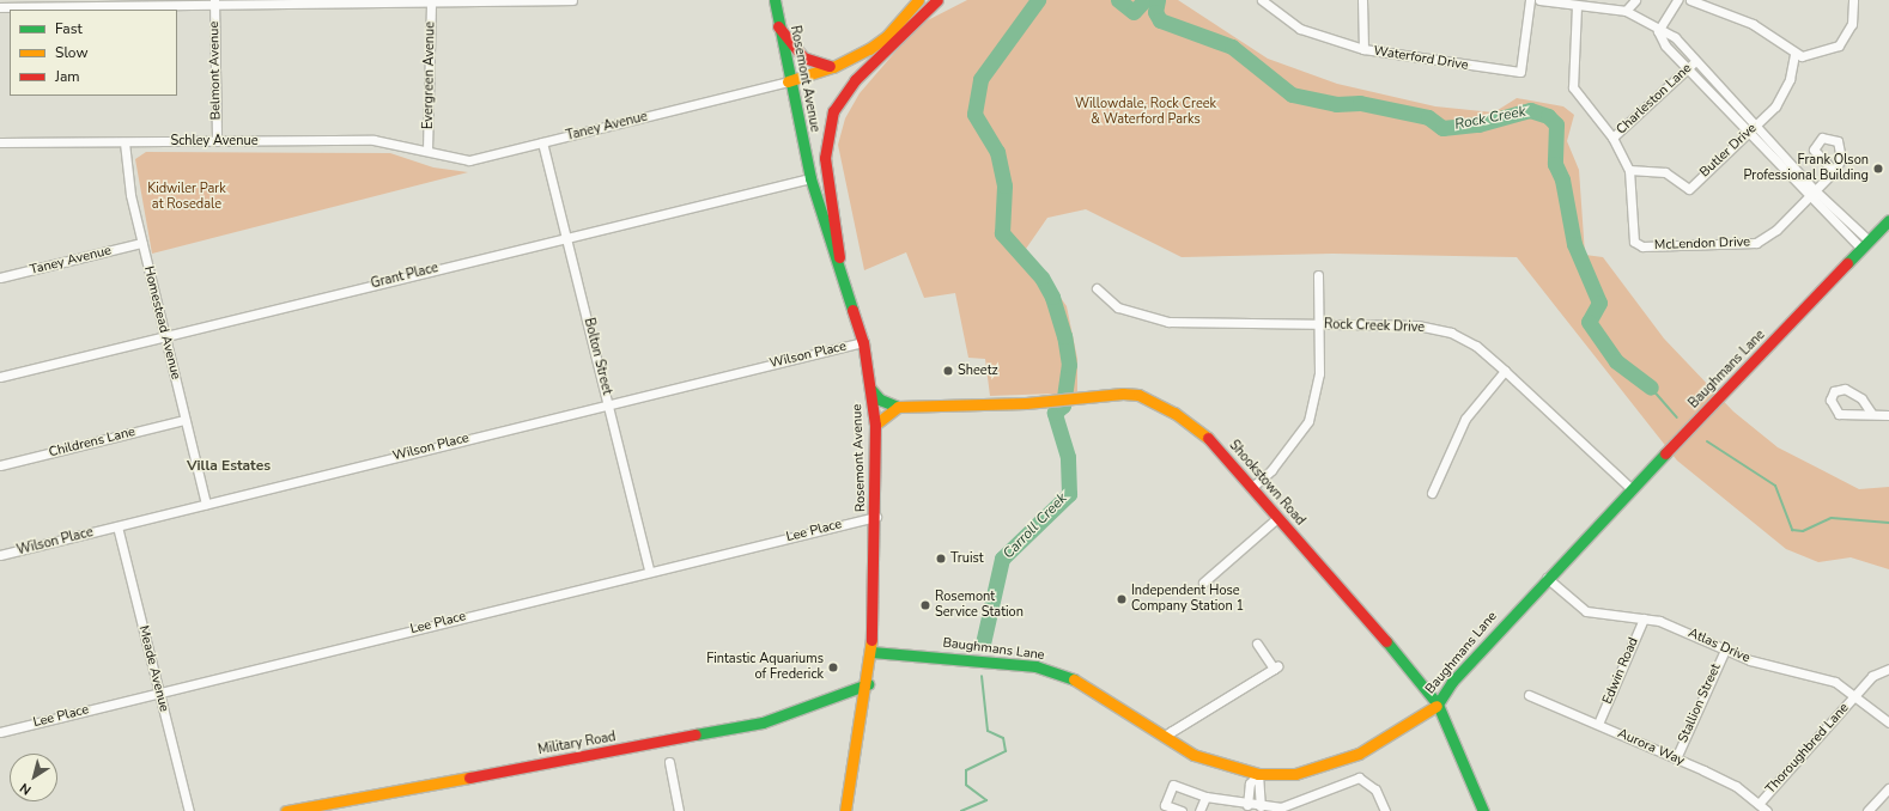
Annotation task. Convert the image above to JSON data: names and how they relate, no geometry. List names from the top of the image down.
{
  "streets": {
    "main road": [
      "Rosemont Avenue",
      "Baughmans Lane",
      "Shookstown Road",
      "Military Road"
    ],
    "street": [
      "Waterford Drive",
      "Belmont Avenue",
      "Evergreen Avenue",
      "Charleston Lane",
      "Taney Avenue",
      "Schley Avenue",
      "Butler Drive",
      "McLendon Drive",
      "Grant Place",
      "Homestead Avenue",
      "Rock Creek Drive",
      "Wilson Place",
      "Bolton Street",
      "Childrens Lane",
      "Lee Place",
      "Atlas Drive",
      "Meade Avenue",
      "Edwin Road",
      "Stallion Street",
      "Aurora Way",
      "Thoroughbred Lane"
    ]
  },
  "crossings": [
    ["Belmont Avenue", "Schley Avenue"],
    ["Evergreen Avenue", "Taney Avenue"],
    ["Evergreen Avenue", "Schley Avenue"],
    ["Rosemont Avenue", "Taney Avenue"],
    ["Rosemont Avenue", "Grant Place"],
    ["Rosemont Avenue", "Wilson Place"],
    ["Rosemont Avenue", "Baughmans Lane"],
    ["Rosemont Avenue", "Shookstown Road"],
    ["Rosemont Avenue", "Lee Place"],
    ["Rosemont Avenue", "Military Road"],
    ["Charleston Lane", "McLendon Drive"],
    ["Taney Avenue", "Schley Avenue"],
    ["Taney Avenue", "Homestead Avenue"],
    ["Taney Avenue", "Bolton Street"],
    ["Schley Avenue", "Homestead Avenue"],
    ["Butler Drive", "McLendon Drive"],
    ["Grant Place", "Homestead Avenue"],
    ["Grant Place", "Bolton Street"],
    ["Homestead Avenue", "Wilson Place"],
    ["Homestead Avenue", "Childrens Lane"],
    ["Rock Creek Drive", "Baughmans Lane"],
    ["Wilson Place", "Bolton Street"],
    ["Wilson Place", "Meade Avenue"],
    ["Bolton Street", "Lee Place"],
    ["Baughmans Lane", "Shookstown Road"],
    ["Baughmans Lane", "Atlas Drive"],
    ["Lee Place", "Meade Avenue"],
    ["Atlas Drive", "Edwin Road"],
    ["Atlas Drive", "Stallion Street"],
    ["Atlas Drive", "Thoroughbred Lane"],
    ["Edwin Road", "Aurora Way"],
    ["Stallion Street", "Aurora Way"],
    ["Aurora Way", "Thoroughbred Lane"]
  ],
  "districts": ["Villa Estates"],
  "water": ["Rock Creek", "Carroll Creek"],
  "parks": ["Willowdale, Rock Creek & Waterford Parks", "Kidwiler Park at Rosedale"],
  "places": [
    "Frank Olson Professional Building",
    "Sheetz",
    "Truist",
    "Independent Hose Company Station 1",
    "Rosemont Service Station",
    "Fintastic Aquariums of Frederick"
  ],
  "legend": ["Fast", "Slow", "Jam"],
  "north": "bottom left"
}
